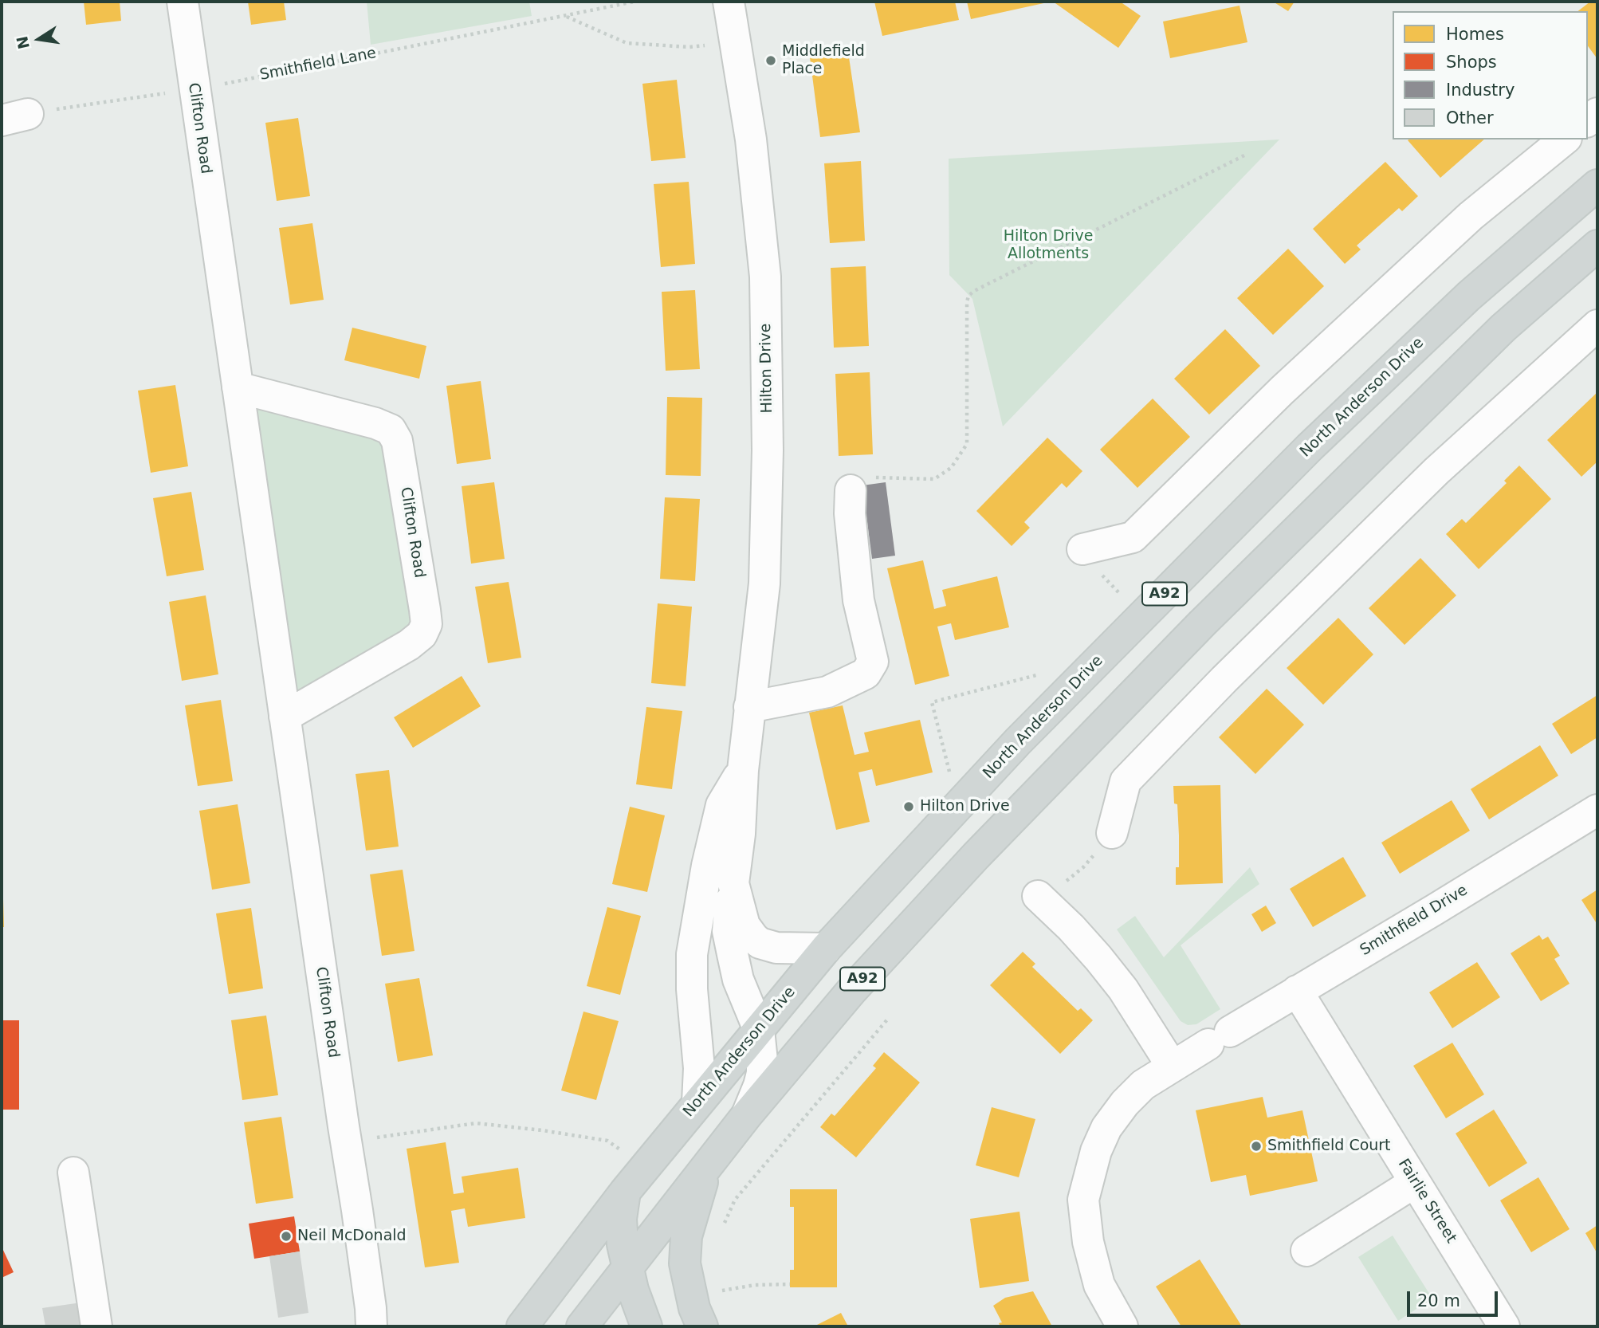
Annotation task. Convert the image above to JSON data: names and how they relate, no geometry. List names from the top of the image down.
{
  "streets": {
    "main road": ["North Anderson Drive", "A92"],
    "street": [
      "Clifton Road",
      "Hilton Drive",
      "Smithfield Drive",
      "Fairlie Street"
    ],
    "path": ["Smithfield Lane"]
  },
  "crossings": [
    ["Smithfield Lane", "Clifton Road"],
    ["Hilton Drive", "North Anderson Drive"],
    ["Smithfield Drive", "Fairlie Street"]
  ],
  "parks": ["Hilton Drive Allotments"],
  "places": [
    "Middlefield Place",
    "Hilton Drive",
    "Smithfield Court",
    "Neil McDonald"
  ],
  "legend": [
    "Homes",
    "Shops",
    "Industry",
    "Other"
  ],
  "scale_bar": "20 m",
  "north": "left"
}
